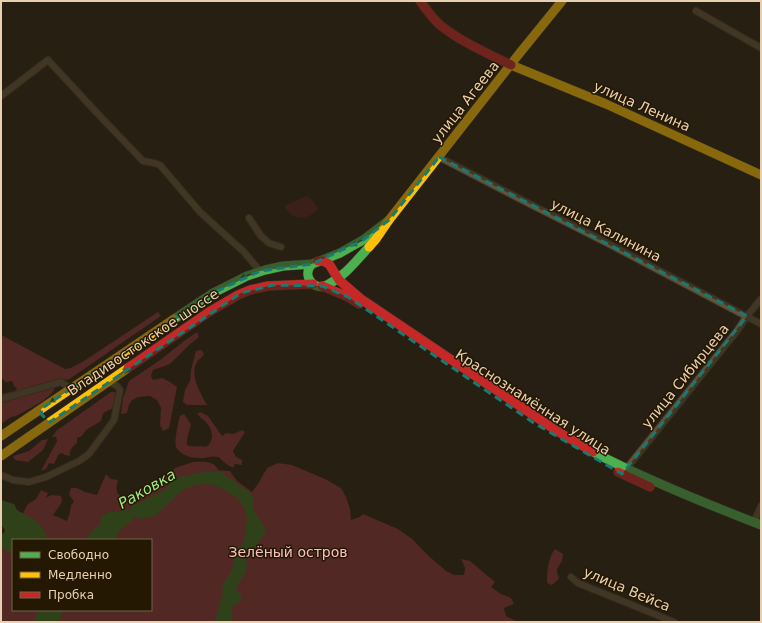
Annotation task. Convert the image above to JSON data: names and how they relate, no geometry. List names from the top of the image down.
{
  "streets": {
    "main road": [
      "улица Агеева",
      "улица Ленина",
      "Владивостокское шоссе",
      "Краснознамённая улица"
    ],
    "street": ["улица Калинина", "улица Сибирцева", "улица Вейса"]
  },
  "crossings": [
    ["улица Агеева", "улица Ленина"],
    ["улица Агеева", "улица Калинина"],
    ["улица Агеева", "Владивостокское шоссе"],
    ["улица Агеева", "Краснознамённая улица"],
    ["улица Калинина", "улица Сибирцева"],
    ["Владивостокское шоссе", "Краснознамённая улица"],
    ["улица Сибирцева", "Краснознамённая улица"]
  ],
  "water": ["Раковка"],
  "parks": ["Зелёный остров"],
  "legend": ["Свободно", "Медленно", "Пробка"]
}
